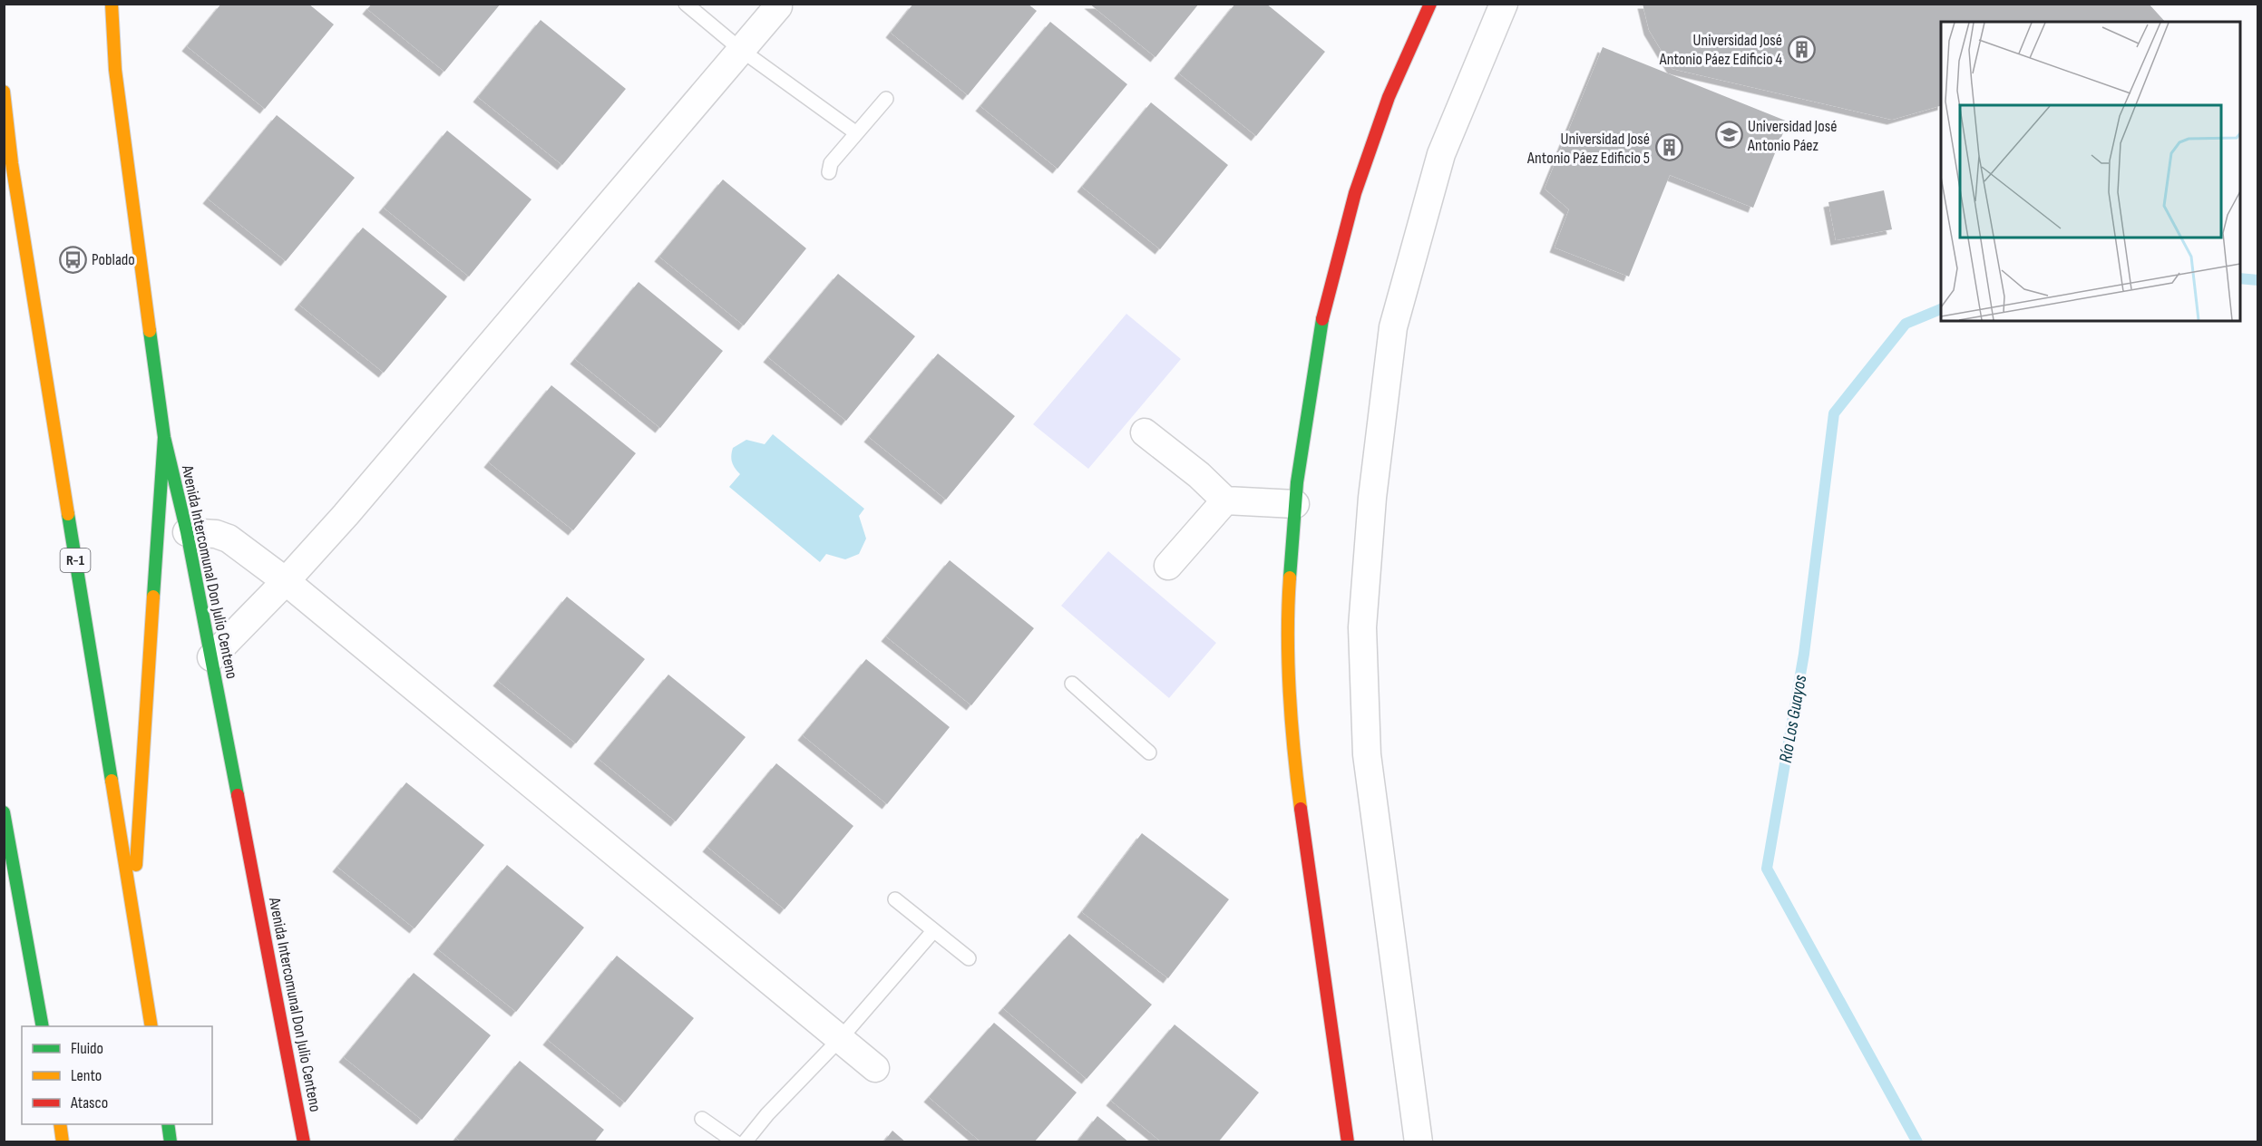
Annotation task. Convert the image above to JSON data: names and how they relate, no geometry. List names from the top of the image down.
{
  "streets": {
    "street": ["R-1", "Avenida Intercomunal Don Julio Centeno"]
  },
  "water": ["Río Los Guayos"],
  "places": {
    "building": ["Universidad José Antonio Páez Edificio 4", "Universidad José Antonio Páez Edificio 5"],
    "school or university": ["Universidad José Antonio Páez"],
    "bus stop": ["Poblado"]
  },
  "legend": ["Fluido", "Lento", "Atasco"]
}
